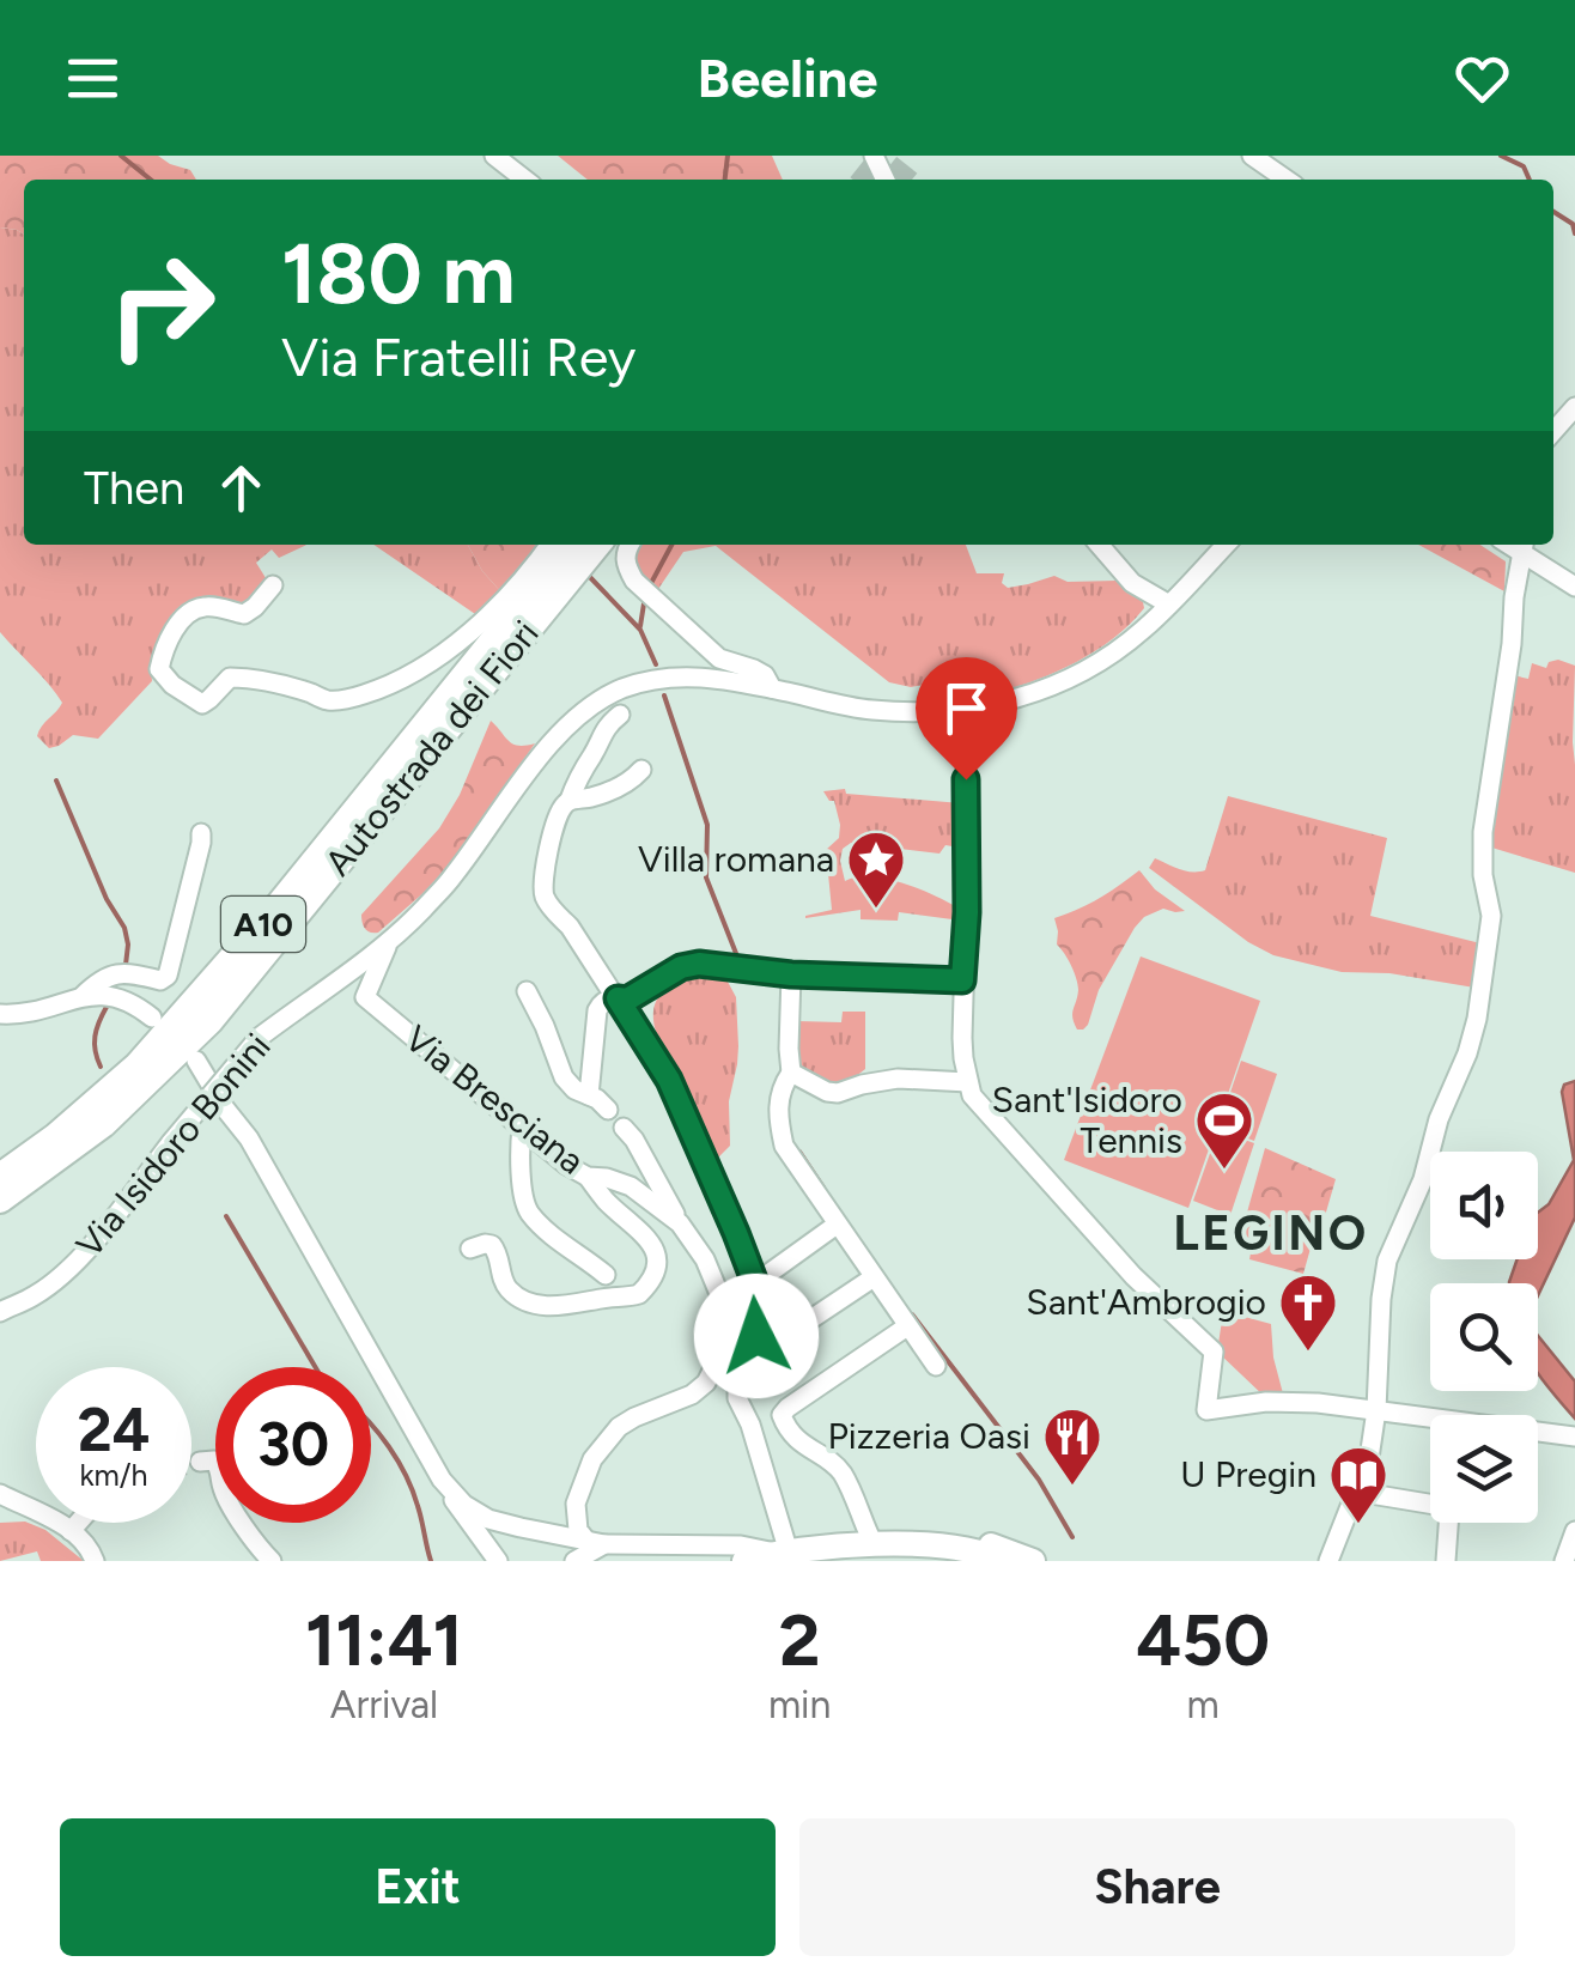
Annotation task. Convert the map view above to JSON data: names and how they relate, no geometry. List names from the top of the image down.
{
  "streets": {
    "highway": ["Autostrada dei Fiori", "A10"],
    "street": ["Via Bresciana", "Via Isidoro Bonini"]
  },
  "crossings": [
    ["Autostrada dei Fiori", "A10"],
    ["Via Bresciana", "Via Isidoro Bonini"]
  ],
  "districts": ["LEGINO"],
  "places": {
    "place": ["Villa romana"],
    "sports": ["Sant'Isidoro Tennis"],
    "church": ["Sant'Ambrogio"],
    "restaurant": ["Pizzeria Oasi"],
    "library": ["U Pregin"]
  },
  "page": {
    "header": "Beeline",
    "turn": ["180 m", "Via Fratelli Rey"],
    "then": "Then",
    "speed": "24 km/h",
    "limit": "30",
    "eta": [
      "11:41",
      "Arrival",
      "2",
      "min",
      "450",
      "m"
    ],
    "buttons": ["Exit", "Share"]
  }
}
